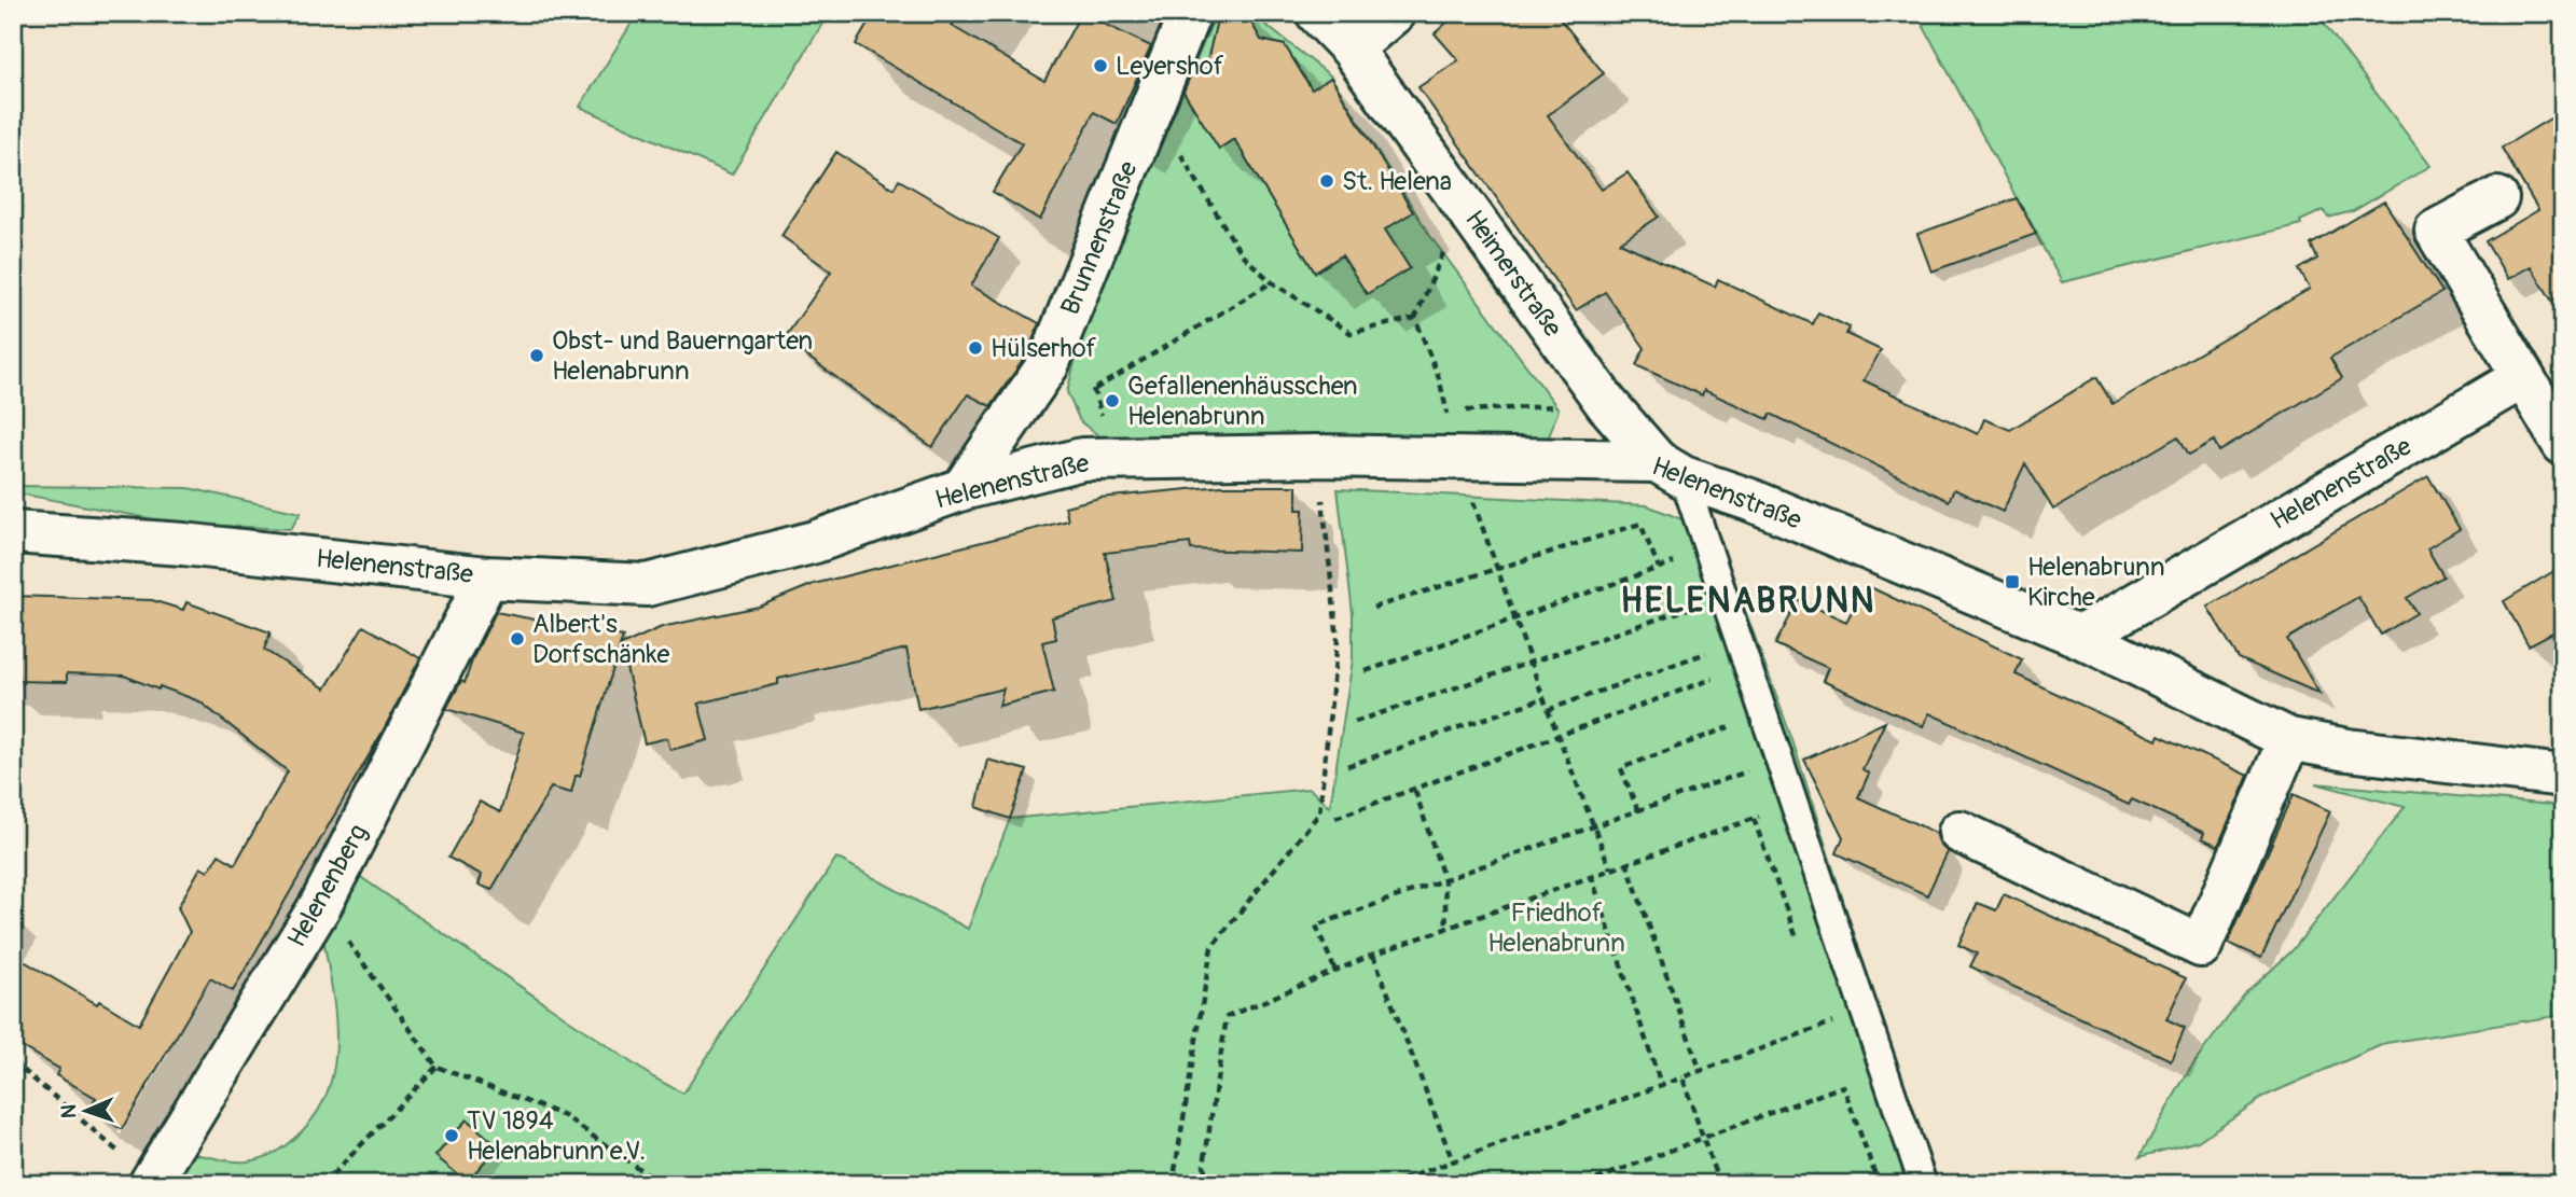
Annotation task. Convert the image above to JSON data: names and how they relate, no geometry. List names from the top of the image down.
{
  "streets": {
    "street": [
      "Brunnenstraße",
      "Heimerstraße",
      "Helenenstraße",
      "Helenenberg"
    ]
  },
  "crossings": [
    ["Brunnenstraße", "Helenenstraße"],
    ["Heimerstraße", "Helenenstraße"],
    ["Helenenstraße", "Helenenberg"]
  ],
  "districts": ["HELENABRUNN"],
  "parks": ["Friedhof Helenabrunn"],
  "places": {
    "other": [
      "Leyershof",
      "St. Helena",
      "Hülserhof",
      "Obst- und Bauerngarten Helenabrunn",
      "Gefallenenhäusschen Helenabrunn",
      "Albert's Dorfschänke",
      "TV 1894 Helenabrunn e.V."
    ],
    "transit": ["Helenabrunn Kirche"]
  },
  "north": "left"
}
